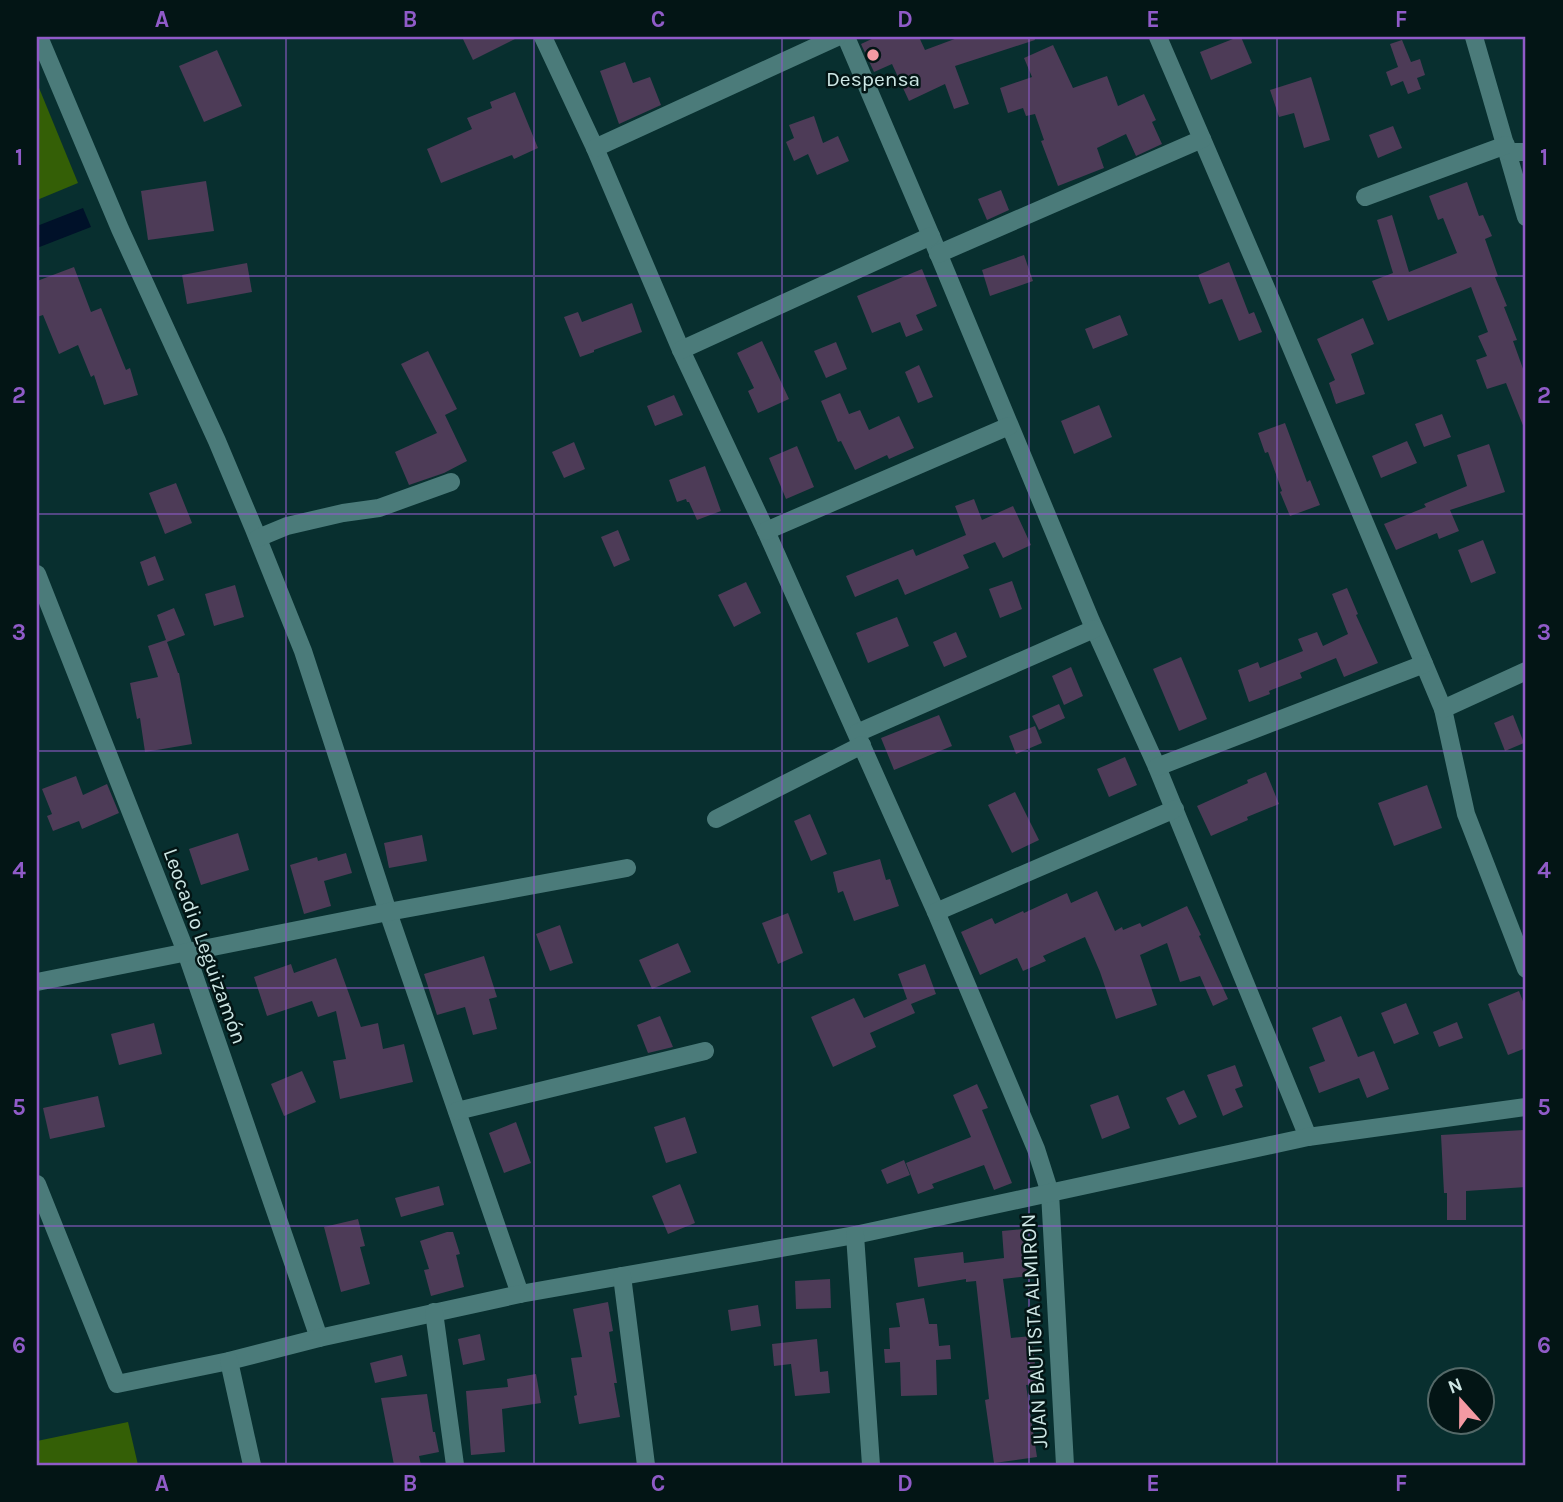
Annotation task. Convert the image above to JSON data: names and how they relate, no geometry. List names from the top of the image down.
{
  "streets": {
    "street": ["Leocadio Leguizamón", "JUAN BAUTISTA ALMIRON"]
  },
  "places": ["Despensa"],
  "north": "top",
  "grid": {
    "columns": [
      "A",
      "B",
      "C",
      "D",
      "E",
      "F"
    ],
    "rows": [
      "1",
      "2",
      "3",
      "4",
      "5",
      "6"
    ]
  }
}
